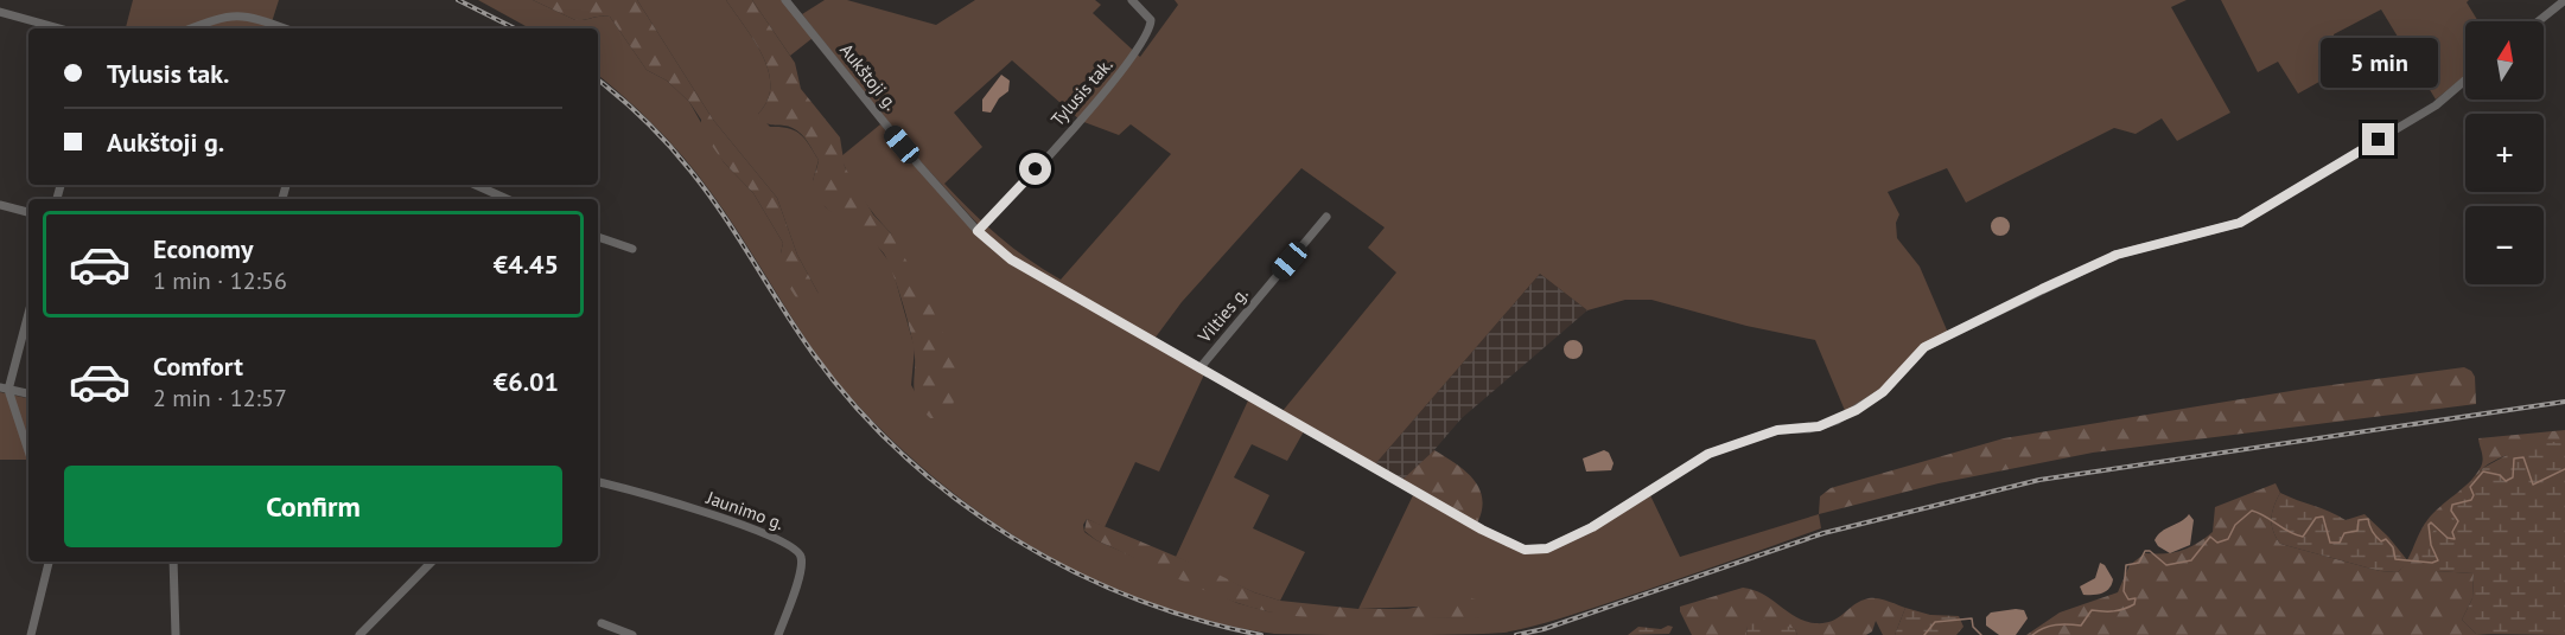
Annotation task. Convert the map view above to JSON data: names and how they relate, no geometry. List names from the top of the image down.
{
  "streets": {
    "street": [
      "Aukštoji g.",
      "Tylusis tak.",
      "Vilties g.",
      "Jaunimo g."
    ]
  },
  "crossings": [
    ["Aukštoji g.", "Tylusis tak."],
    ["Aukštoji g.", "Vilties g."]
  ],
  "north": "top",
  "page": {
    "map_buttons": ["+", "−"],
    "banner": ["Tylusis tak.", "Aukštoji g."],
    "bubble": "5 min",
    "list": [
      {
        "name": "Economy",
        "note": "1 min · 12:56",
        "value": "€4.45"
      },
      {
        "name": "Comfort",
        "note": "2 min · 12:57",
        "value": "€6.01"
      }
    ],
    "buttons": "Confirm"
  }
}
